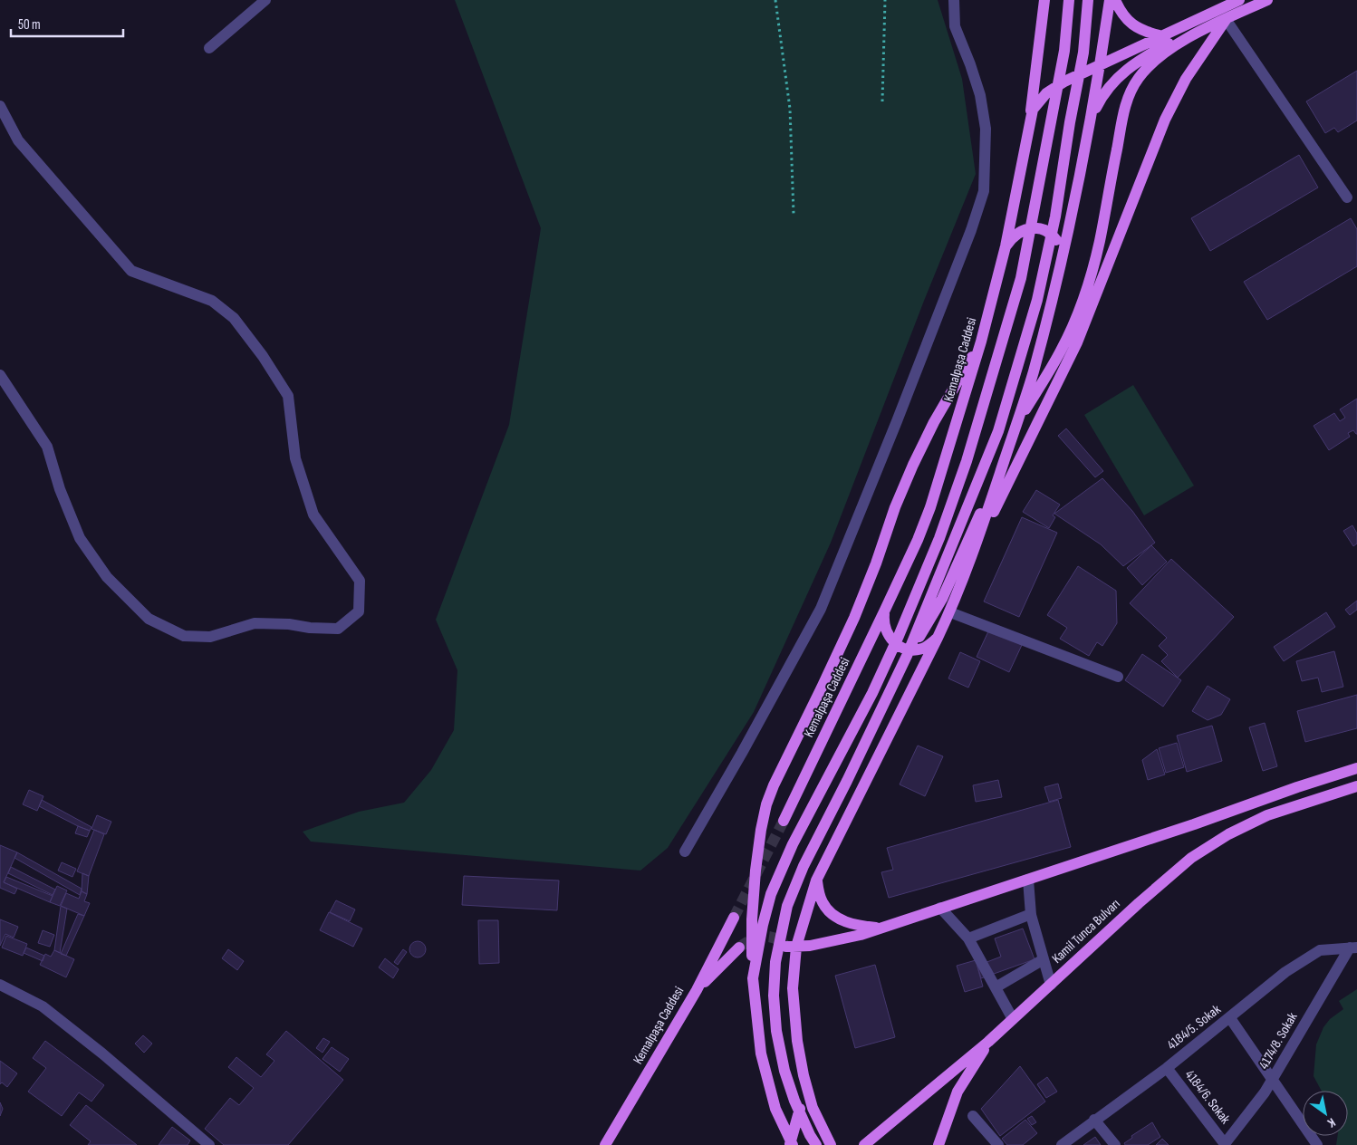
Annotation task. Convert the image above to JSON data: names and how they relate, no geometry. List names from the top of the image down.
{
  "streets": {
    "main road": ["Kemalpaşa Caddesi", "Kamil Tunca Bulvarı"],
    "street": ["4184/5. Sokak", "4174/8. Sokak", "4184/6. Sokak"]
  },
  "crossings": [
    ["4184/5. Sokak", "4174/8. Sokak"],
    ["4184/5. Sokak", "4184/6. Sokak"],
    ["4174/8. Sokak", "4184/6. Sokak"]
  ],
  "scale_bar": "50 m",
  "north": "bottom right"
}
